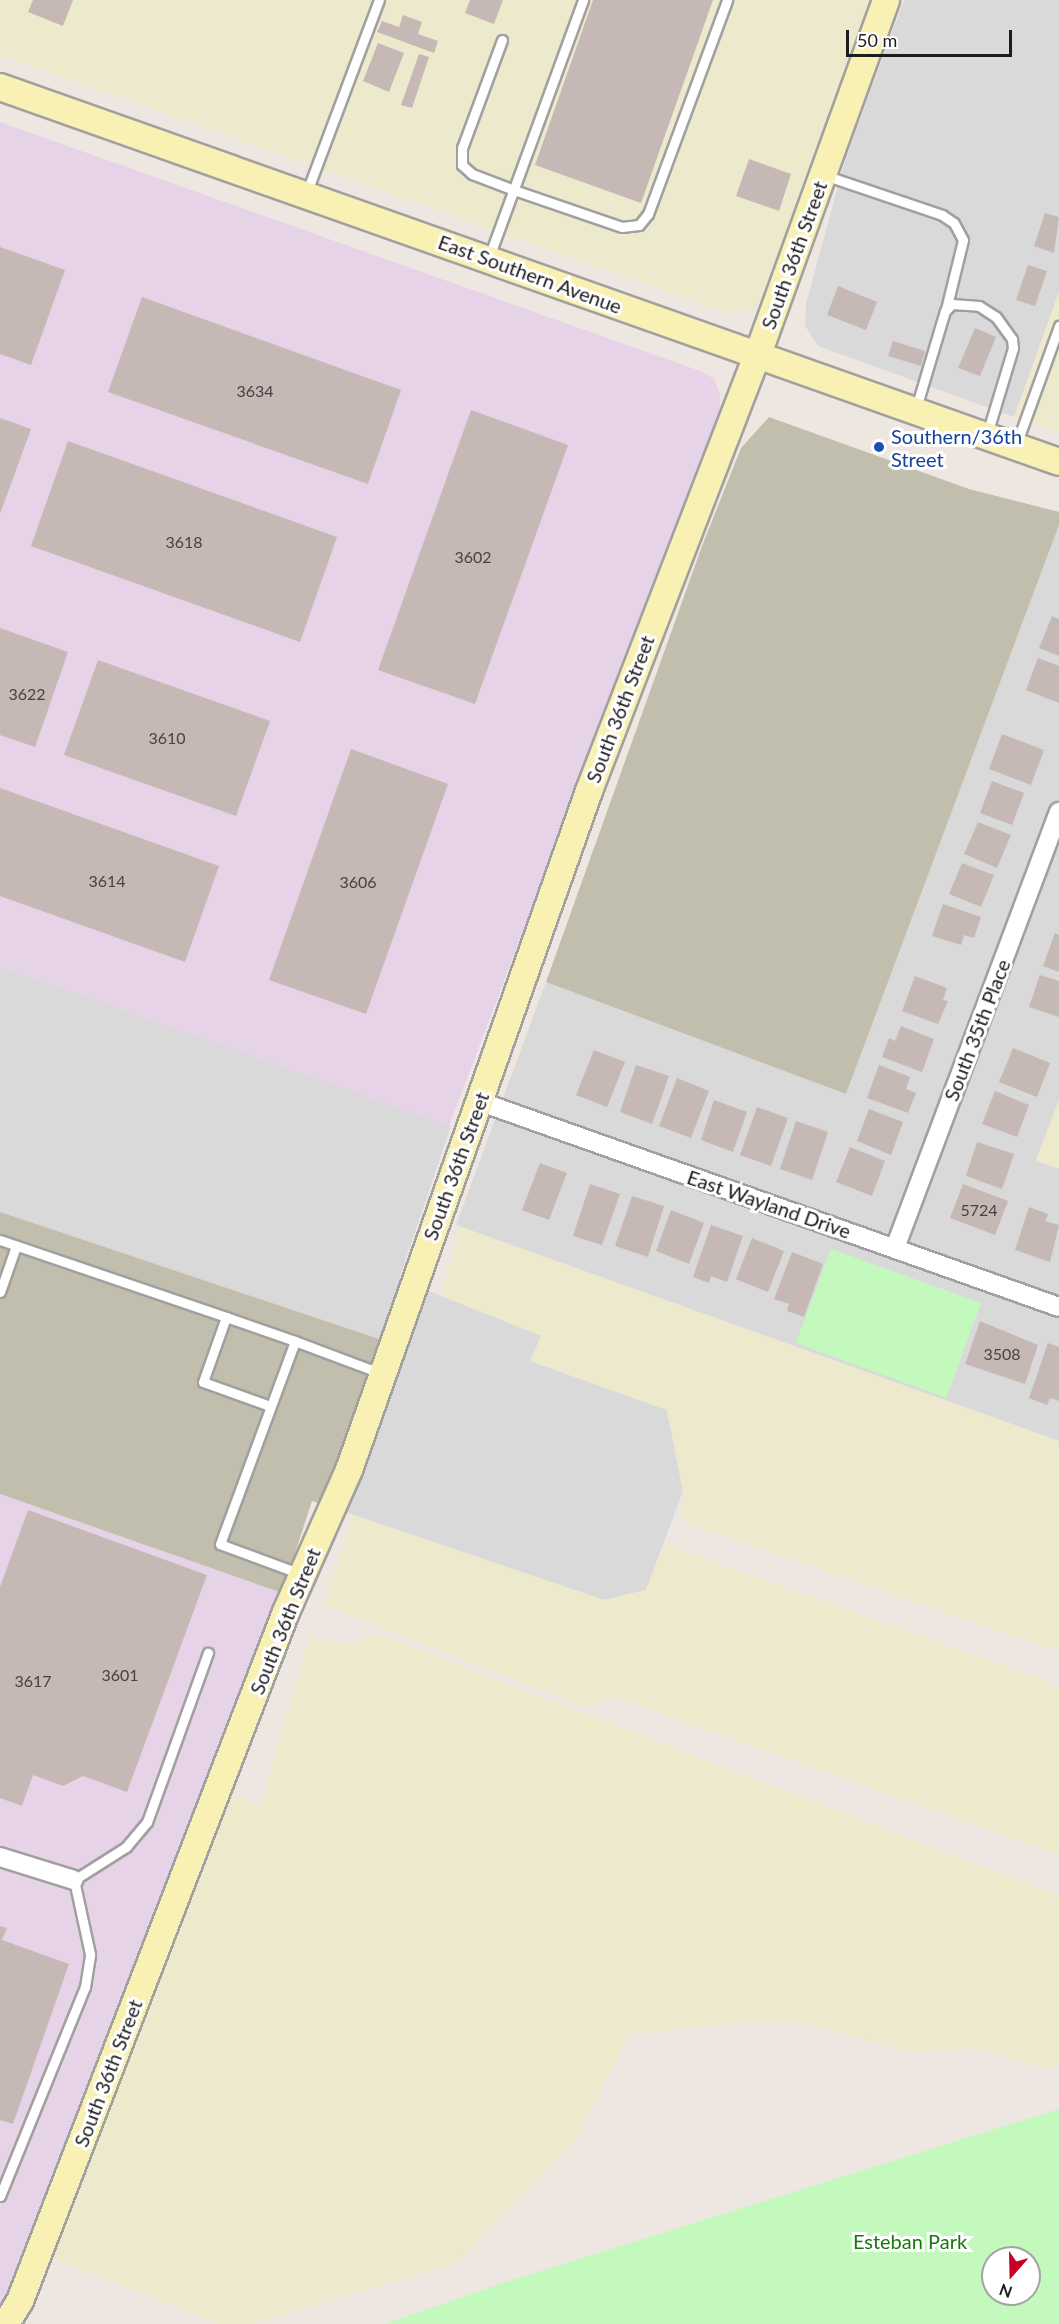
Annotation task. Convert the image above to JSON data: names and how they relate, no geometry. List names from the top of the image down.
{
  "streets": {
    "street": [
      "South 36th Street",
      "East Southern Avenue",
      "South 35th Place",
      "East Wayland Drive"
    ]
  },
  "crossings": [
    ["South 36th Street", "East Southern Avenue"],
    ["South 36th Street", "East Wayland Drive"],
    ["South 35th Place", "East Wayland Drive"]
  ],
  "parks": ["Esteban Park"],
  "places": ["Southern/36th Street"],
  "house_numbers": [
    "3634",
    "3618",
    "3602",
    "3622",
    "3610",
    "3614",
    "3606",
    "5724",
    "3508",
    "3601",
    "3617"
  ],
  "scale_bar": "50 m",
  "north": "bottom"
}
